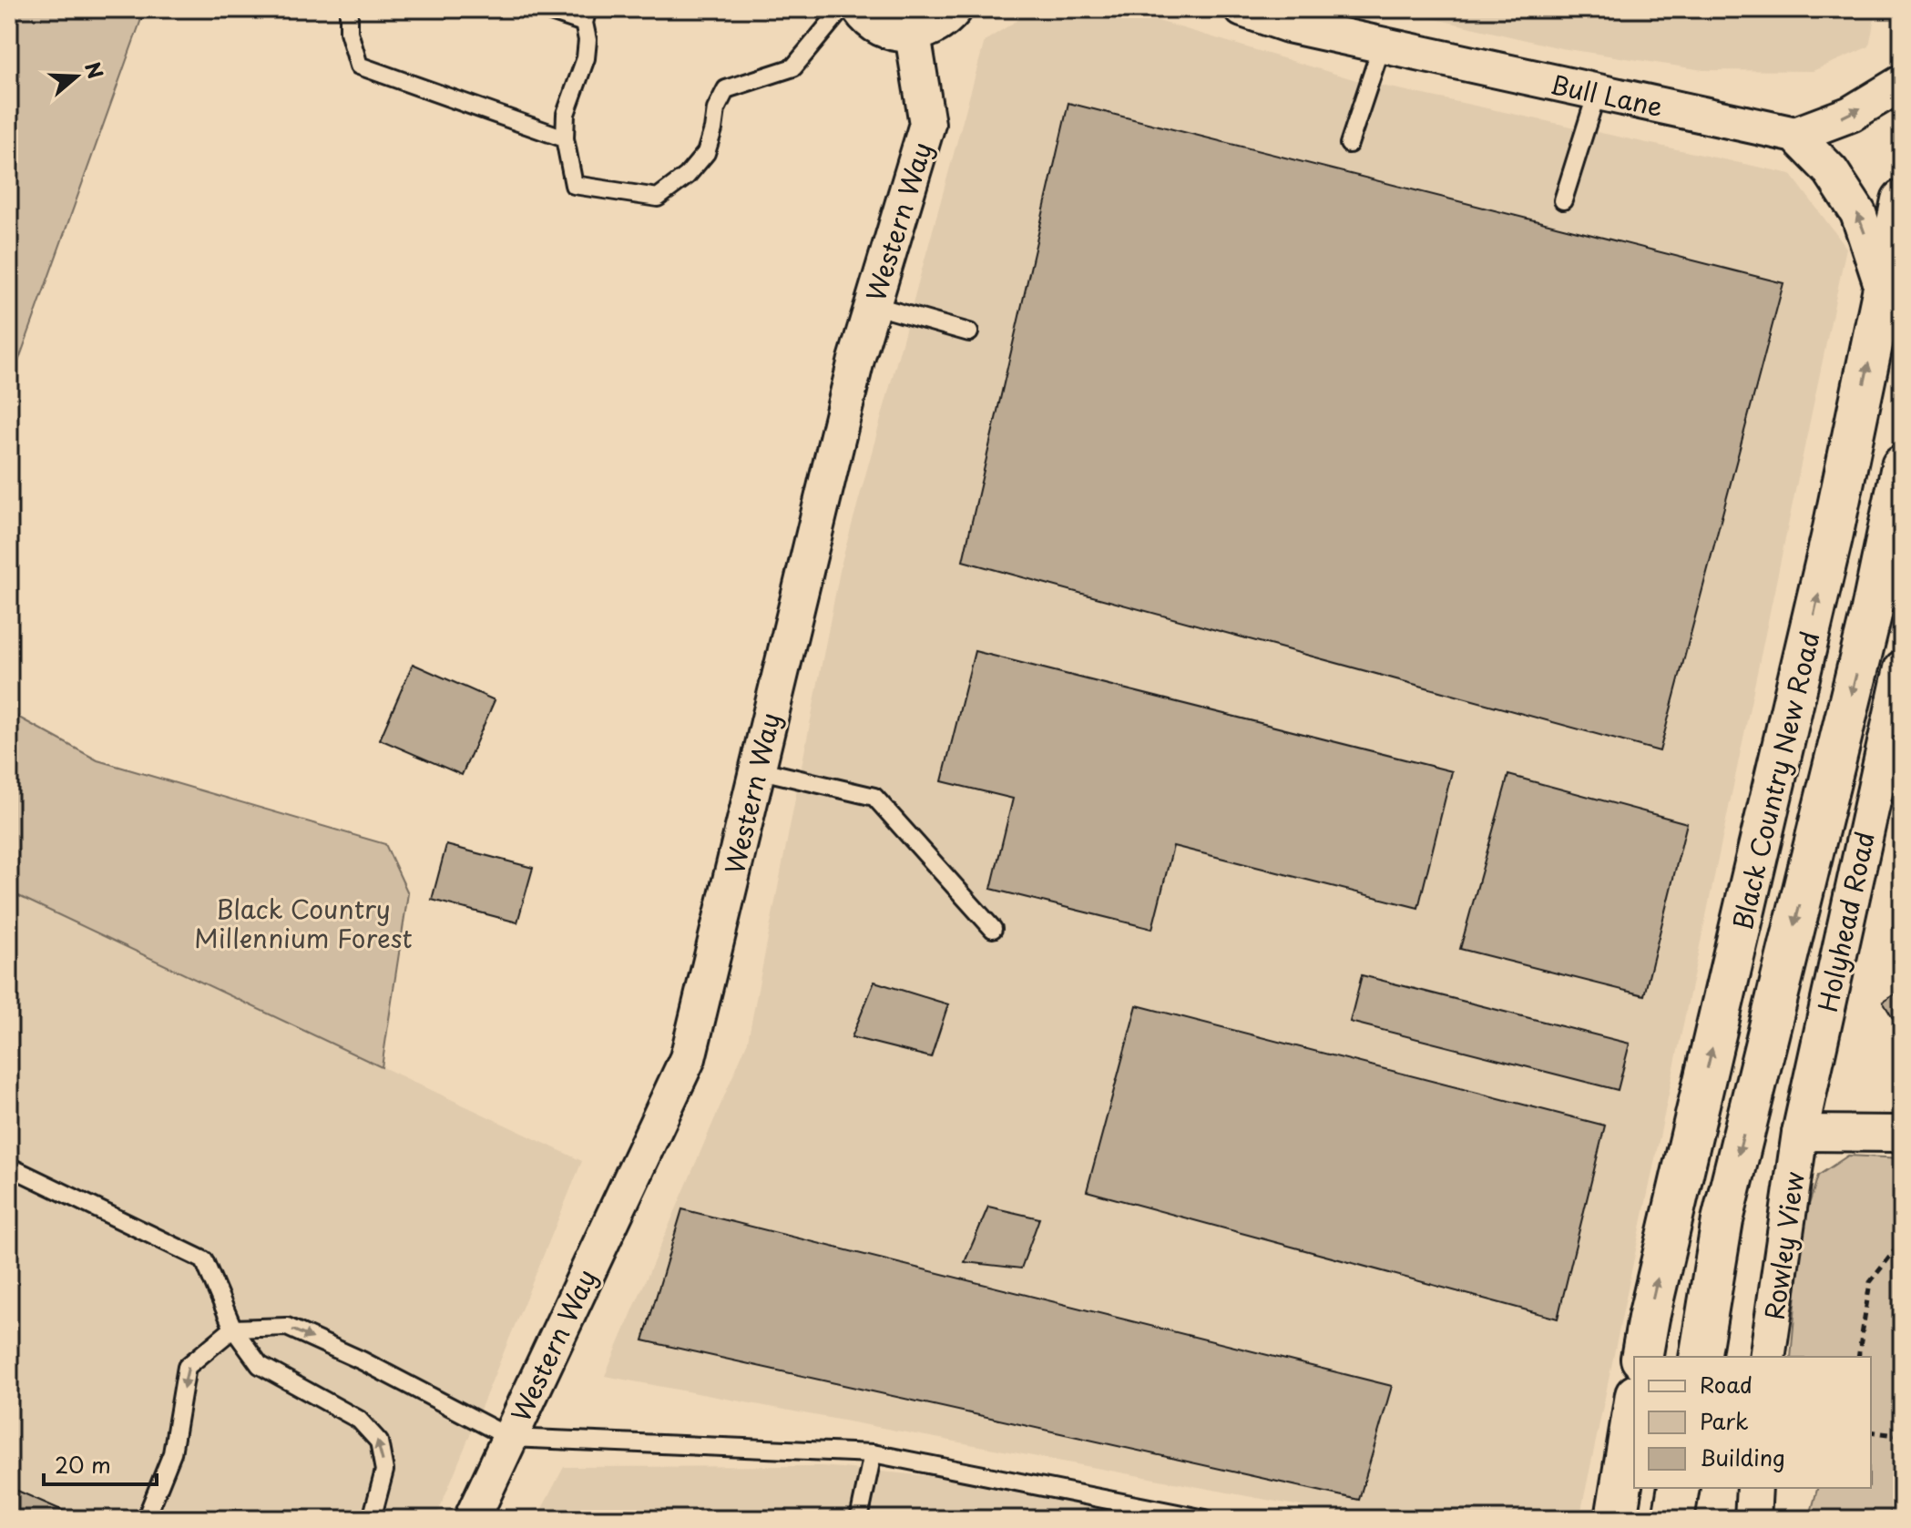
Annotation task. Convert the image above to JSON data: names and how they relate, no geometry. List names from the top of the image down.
{
  "streets": {
    "highway": ["Black Country New Road"],
    "street": [
      "Bull Lane",
      "Western Way",
      "Holyhead Road",
      "Rowley View"
    ]
  },
  "crossings": [
    ["Holyhead Road", "Rowley View"]
  ],
  "parks": ["Black Country Millennium Forest"],
  "legend": ["Road", "Park", "Building"],
  "scale_bar": "20 m",
  "north": "right"
}
